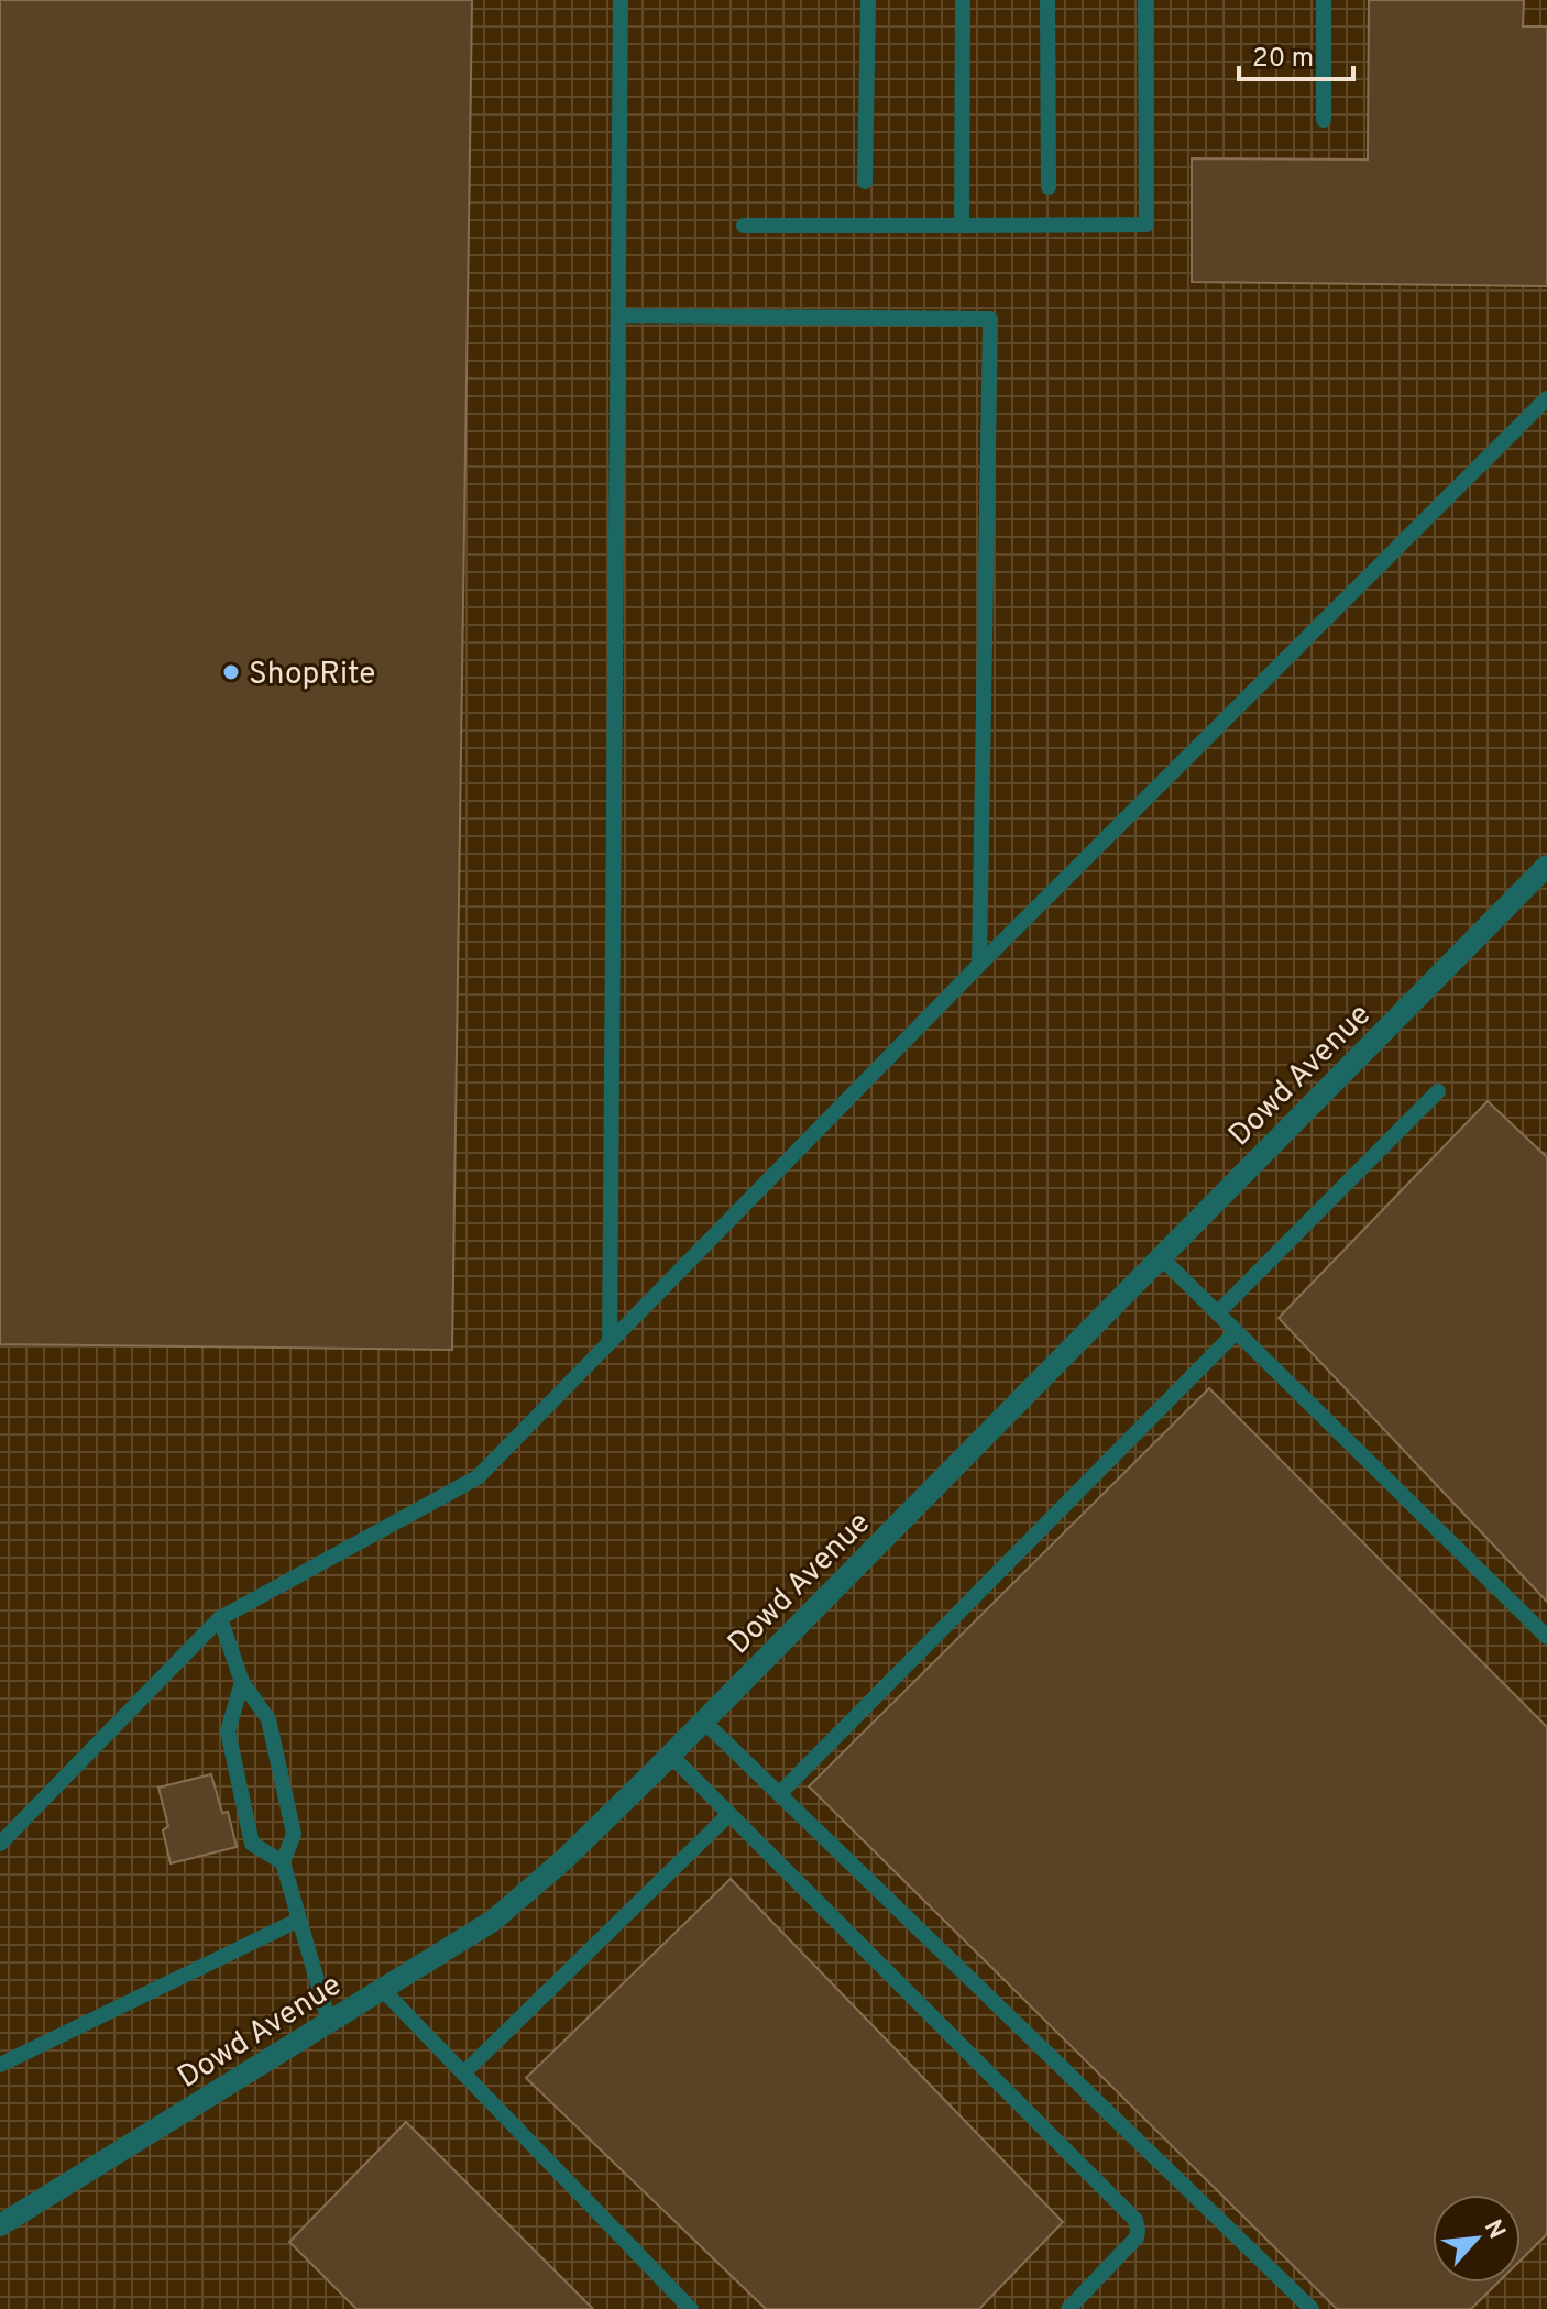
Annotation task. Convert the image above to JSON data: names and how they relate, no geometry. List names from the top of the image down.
{
  "streets": {
    "street": ["Dowd Avenue"]
  },
  "places": ["ShopRite"],
  "scale_bar": "20 m",
  "north": "top right"
}
